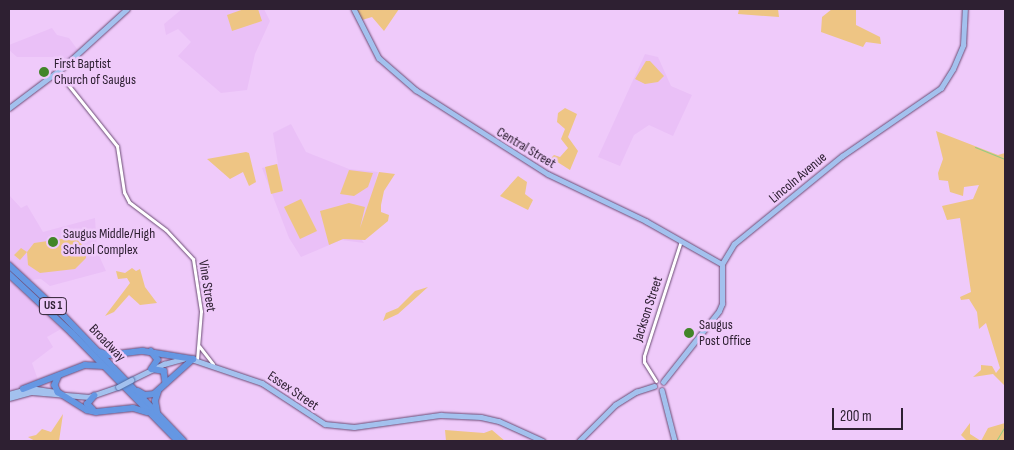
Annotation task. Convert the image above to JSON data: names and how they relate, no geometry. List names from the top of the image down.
{
  "streets": {
    "highway": ["US 1", "Broadway"],
    "main road": ["Central Street", "Lincoln Avenue", "Essex Street"],
    "street": ["Vine Street", "Jackson Street"]
  },
  "crossings": [
    ["Central Street", "Lincoln Avenue"],
    ["Central Street", "Jackson Street"],
    ["Vine Street", "Essex Street"],
    ["Broadway", "Essex Street"]
  ],
  "places": ["First Baptist Church of Saugus", "Saugus Middle/High School Complex", "Saugus Post Office"],
  "scale_bar": "200 m"
}
